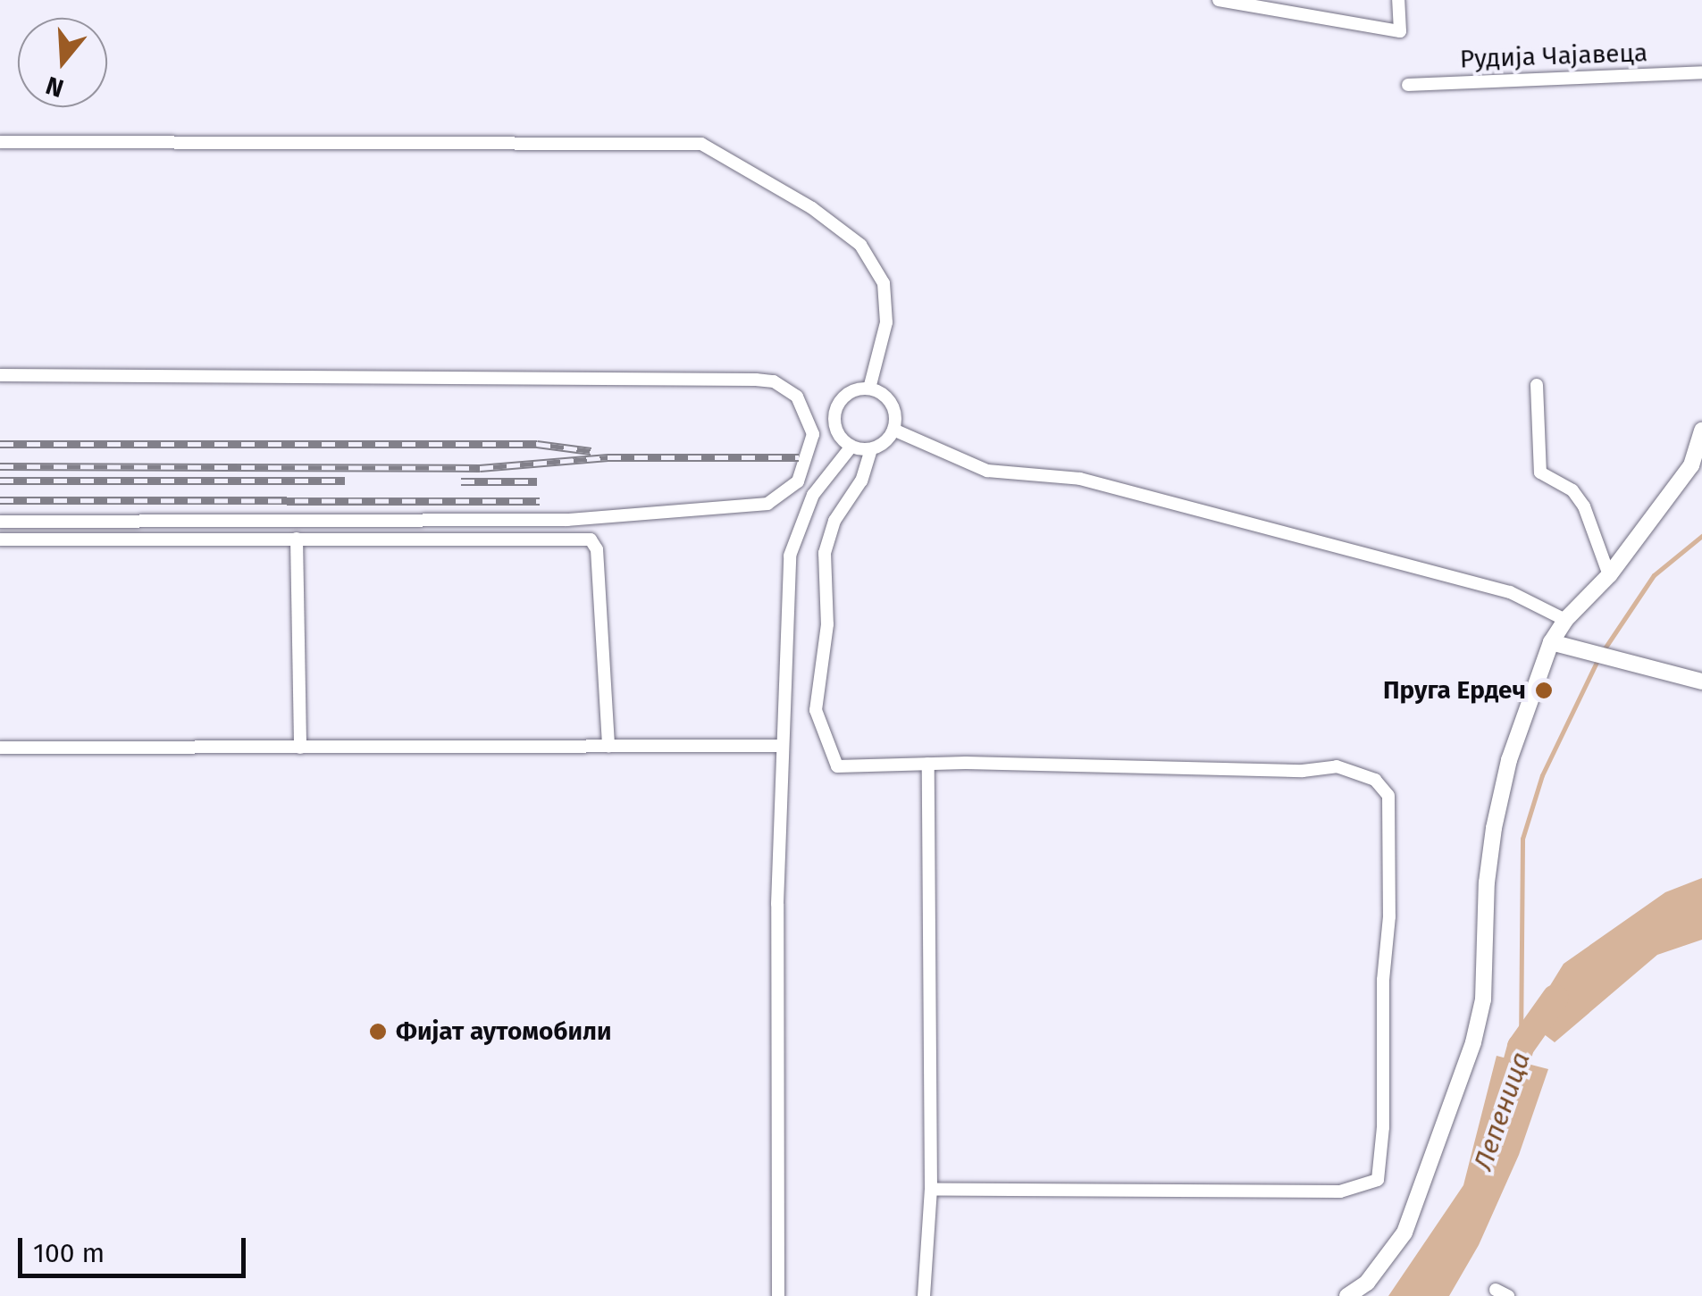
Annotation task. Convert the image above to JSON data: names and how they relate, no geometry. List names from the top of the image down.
{
  "streets": {
    "street": ["Рудија Чајавеца"]
  },
  "water": ["Лепеница"],
  "places": ["Пруга Ердеч", "Фијат аутомобили"],
  "scale_bar": "100 m",
  "north": "bottom"
}
